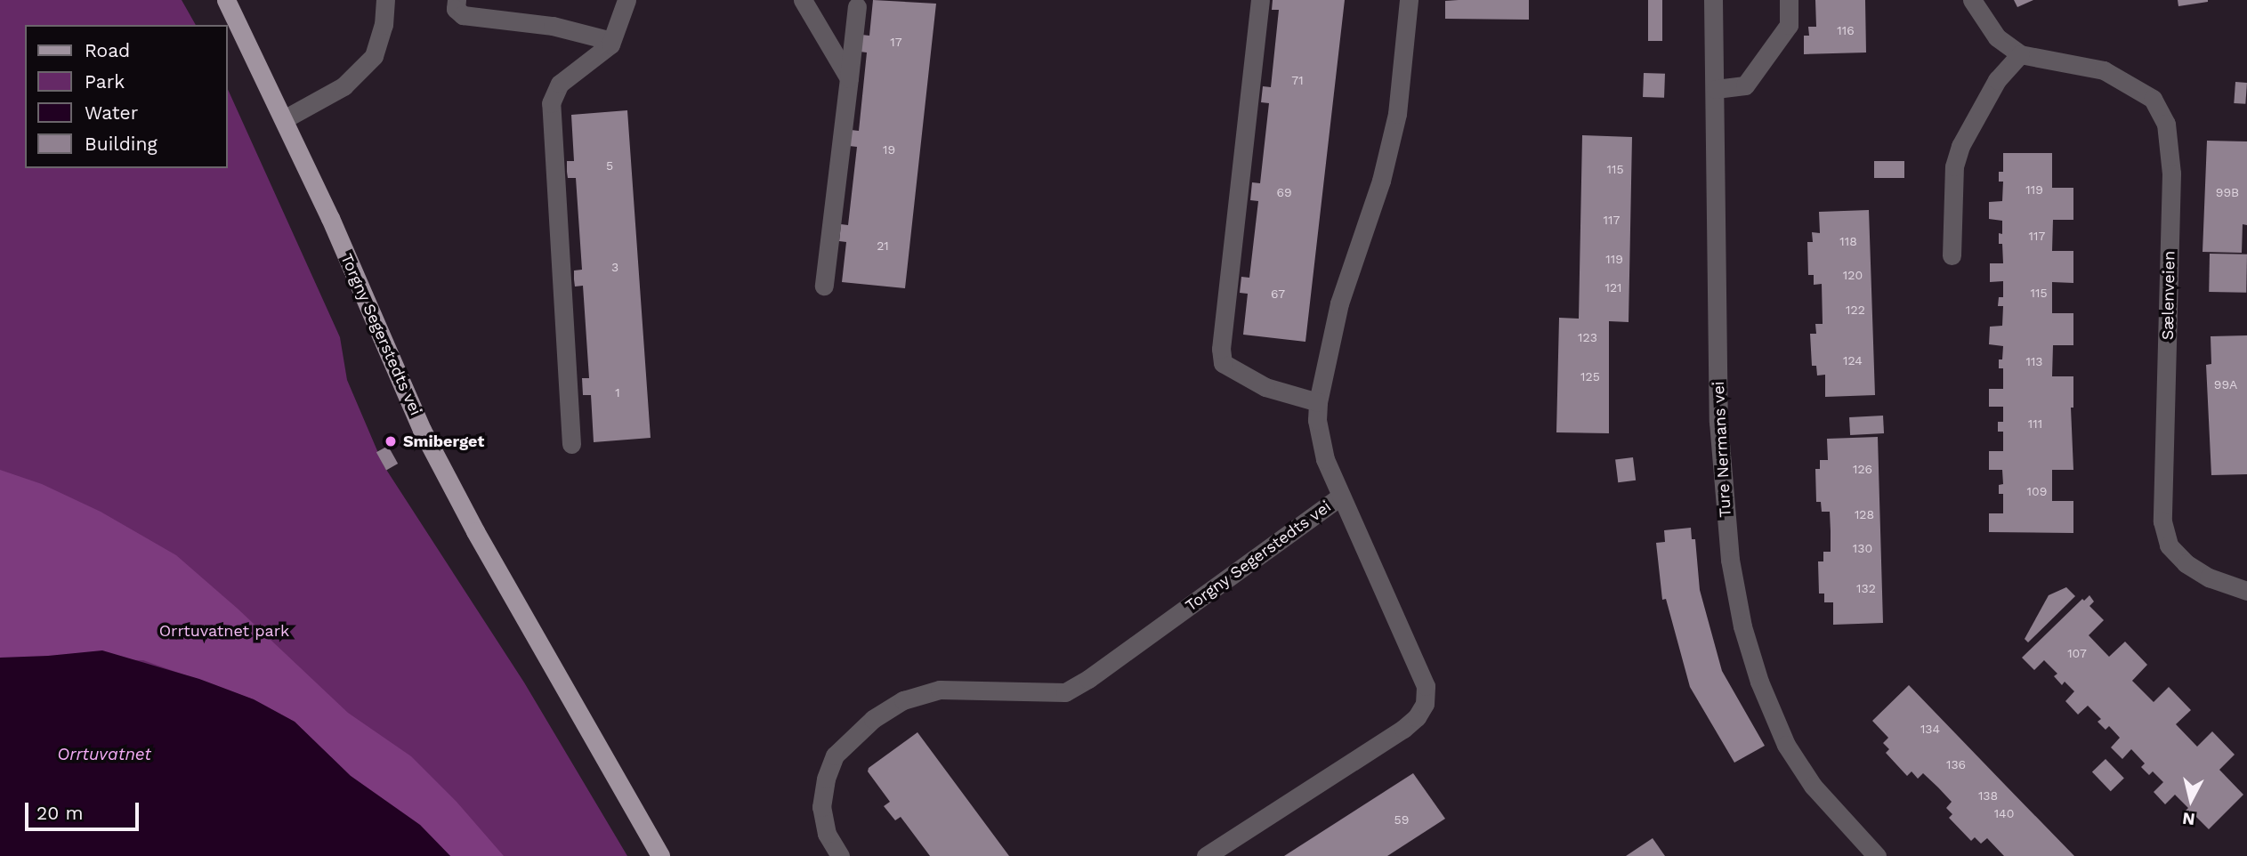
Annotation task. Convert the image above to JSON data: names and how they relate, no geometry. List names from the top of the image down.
{
  "streets": {
    "main road": ["Torgny Segerstedts vei"],
    "street": ["Sælenveien", "Ture Nermans vei"]
  },
  "water": ["Orrtuvatnet"],
  "parks": ["Orrtuvatnet park"],
  "places": ["Smiberget"],
  "house_numbers": [
    "116",
    "17",
    "71",
    "19",
    "5",
    "115",
    "119",
    "69",
    "99B",
    "117",
    "117",
    "118",
    "21",
    "119",
    "3",
    "120",
    "121",
    "115",
    "67",
    "122",
    "123",
    "124",
    "113",
    "125",
    "99A",
    "1",
    "111",
    "126",
    "109",
    "128",
    "130",
    "132",
    "107",
    "134",
    "136",
    "138",
    "140",
    "59"
  ],
  "legend": [
    "Road",
    "Park",
    "Water",
    "Building"
  ],
  "scale_bar": "20 m",
  "north": "bottom"
}
